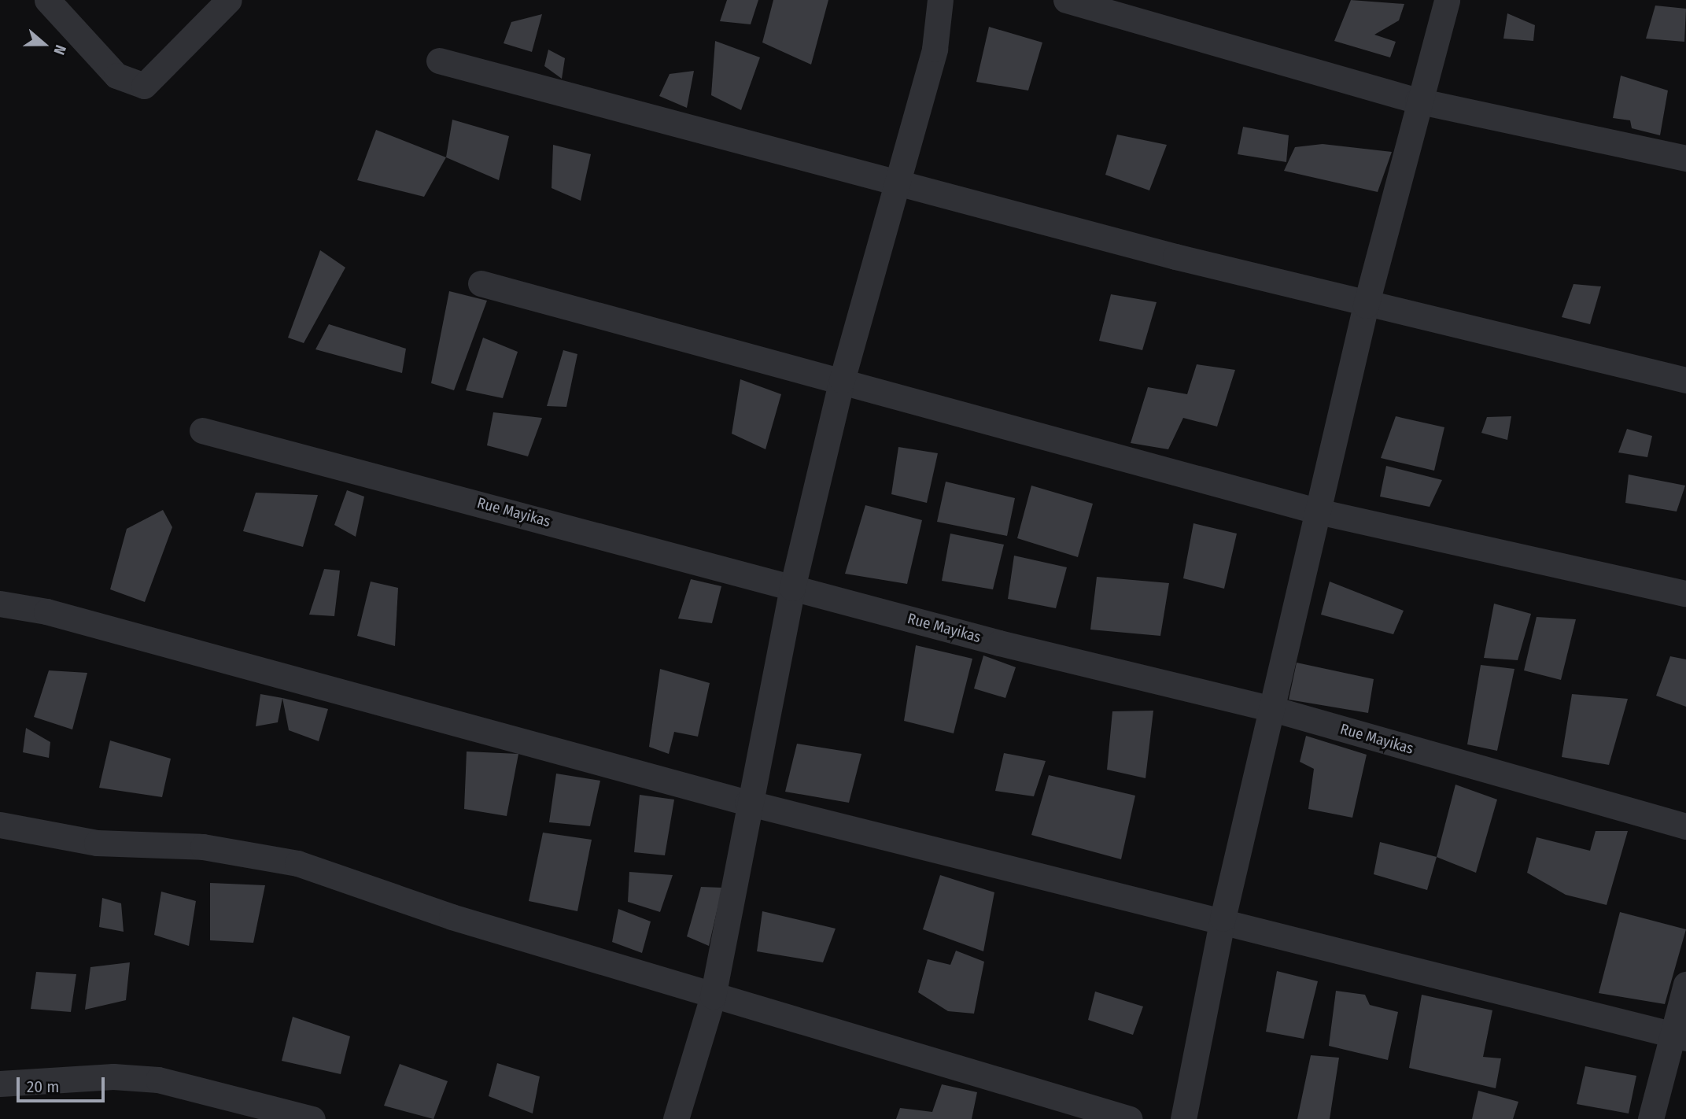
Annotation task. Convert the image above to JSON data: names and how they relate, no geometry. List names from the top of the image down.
{
  "streets": {
    "street": ["Rue Mayikas"]
  },
  "scale_bar": "20 m",
  "north": "right"
}
